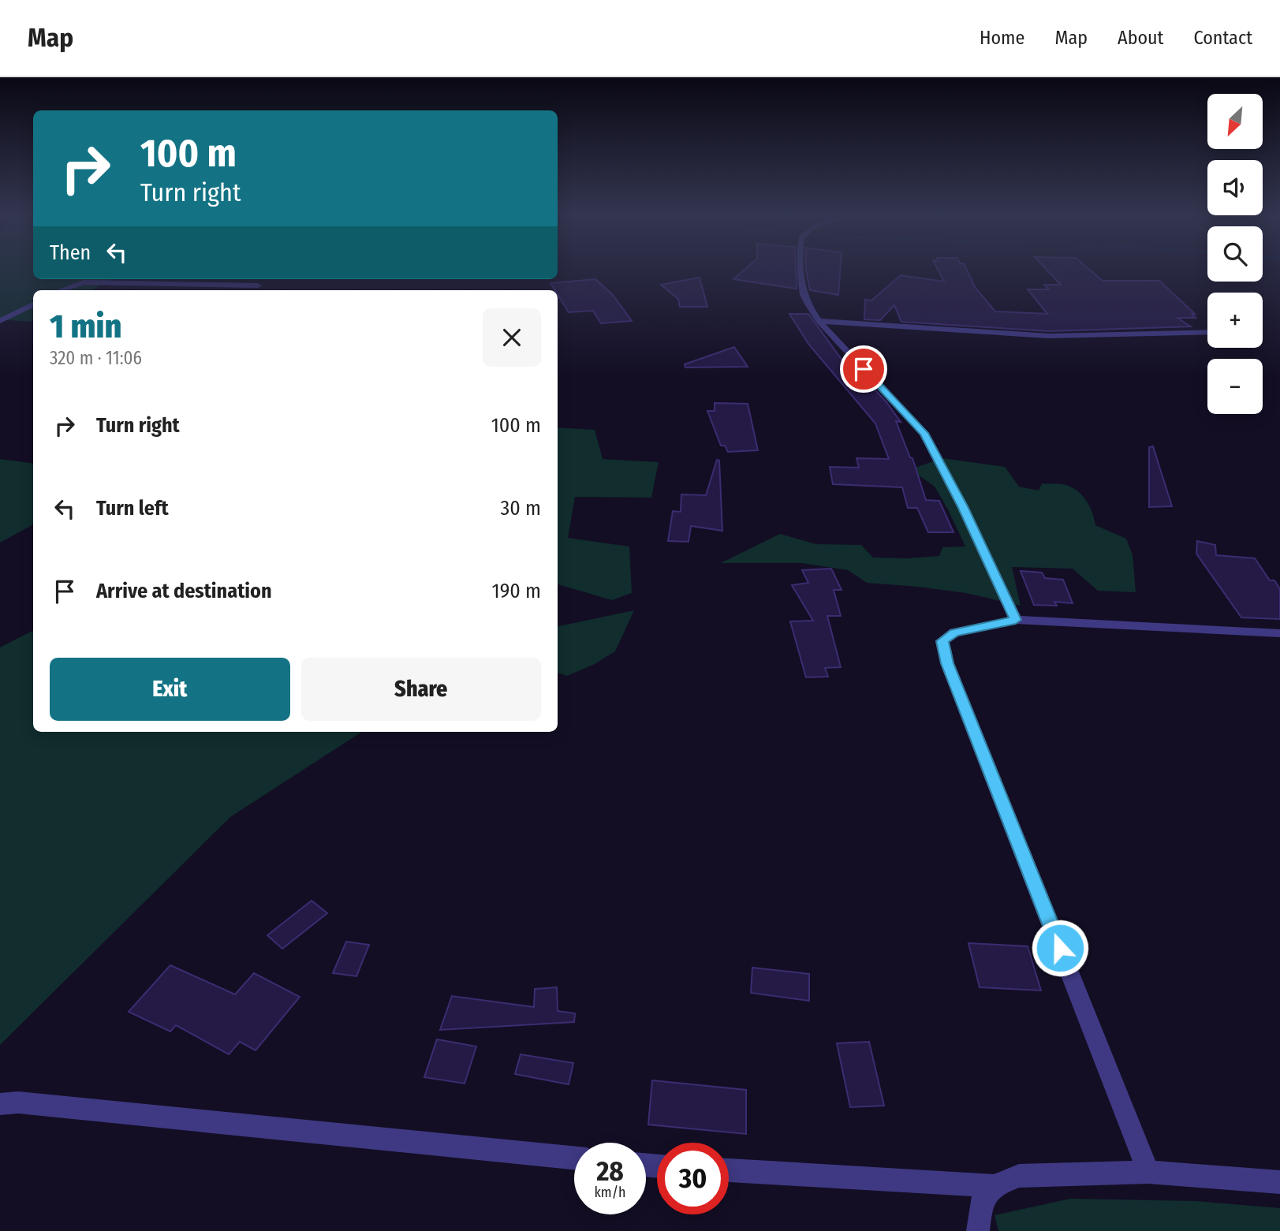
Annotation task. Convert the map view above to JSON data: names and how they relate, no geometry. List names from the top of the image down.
{
  "north": "bottom left",
  "page": {
    "header": "Map",
    "nav": [
      "Home",
      "Map",
      "About",
      "Contact"
    ],
    "map_buttons": ["+", "−"],
    "turn": ["100 m", "Turn right"],
    "then": "Then",
    "heading": ["1 min", "320 m · 11:06"],
    "list": [
      {
        "name": "Turn right",
        "value": "100 m"
      },
      {
        "name": "Turn left",
        "value": "30 m"
      },
      {
        "name": "Arrive at destination",
        "value": "190 m"
      }
    ],
    "buttons": ["Exit", "Share"],
    "speed": "28 km/h",
    "limit": "30"
  }
}
